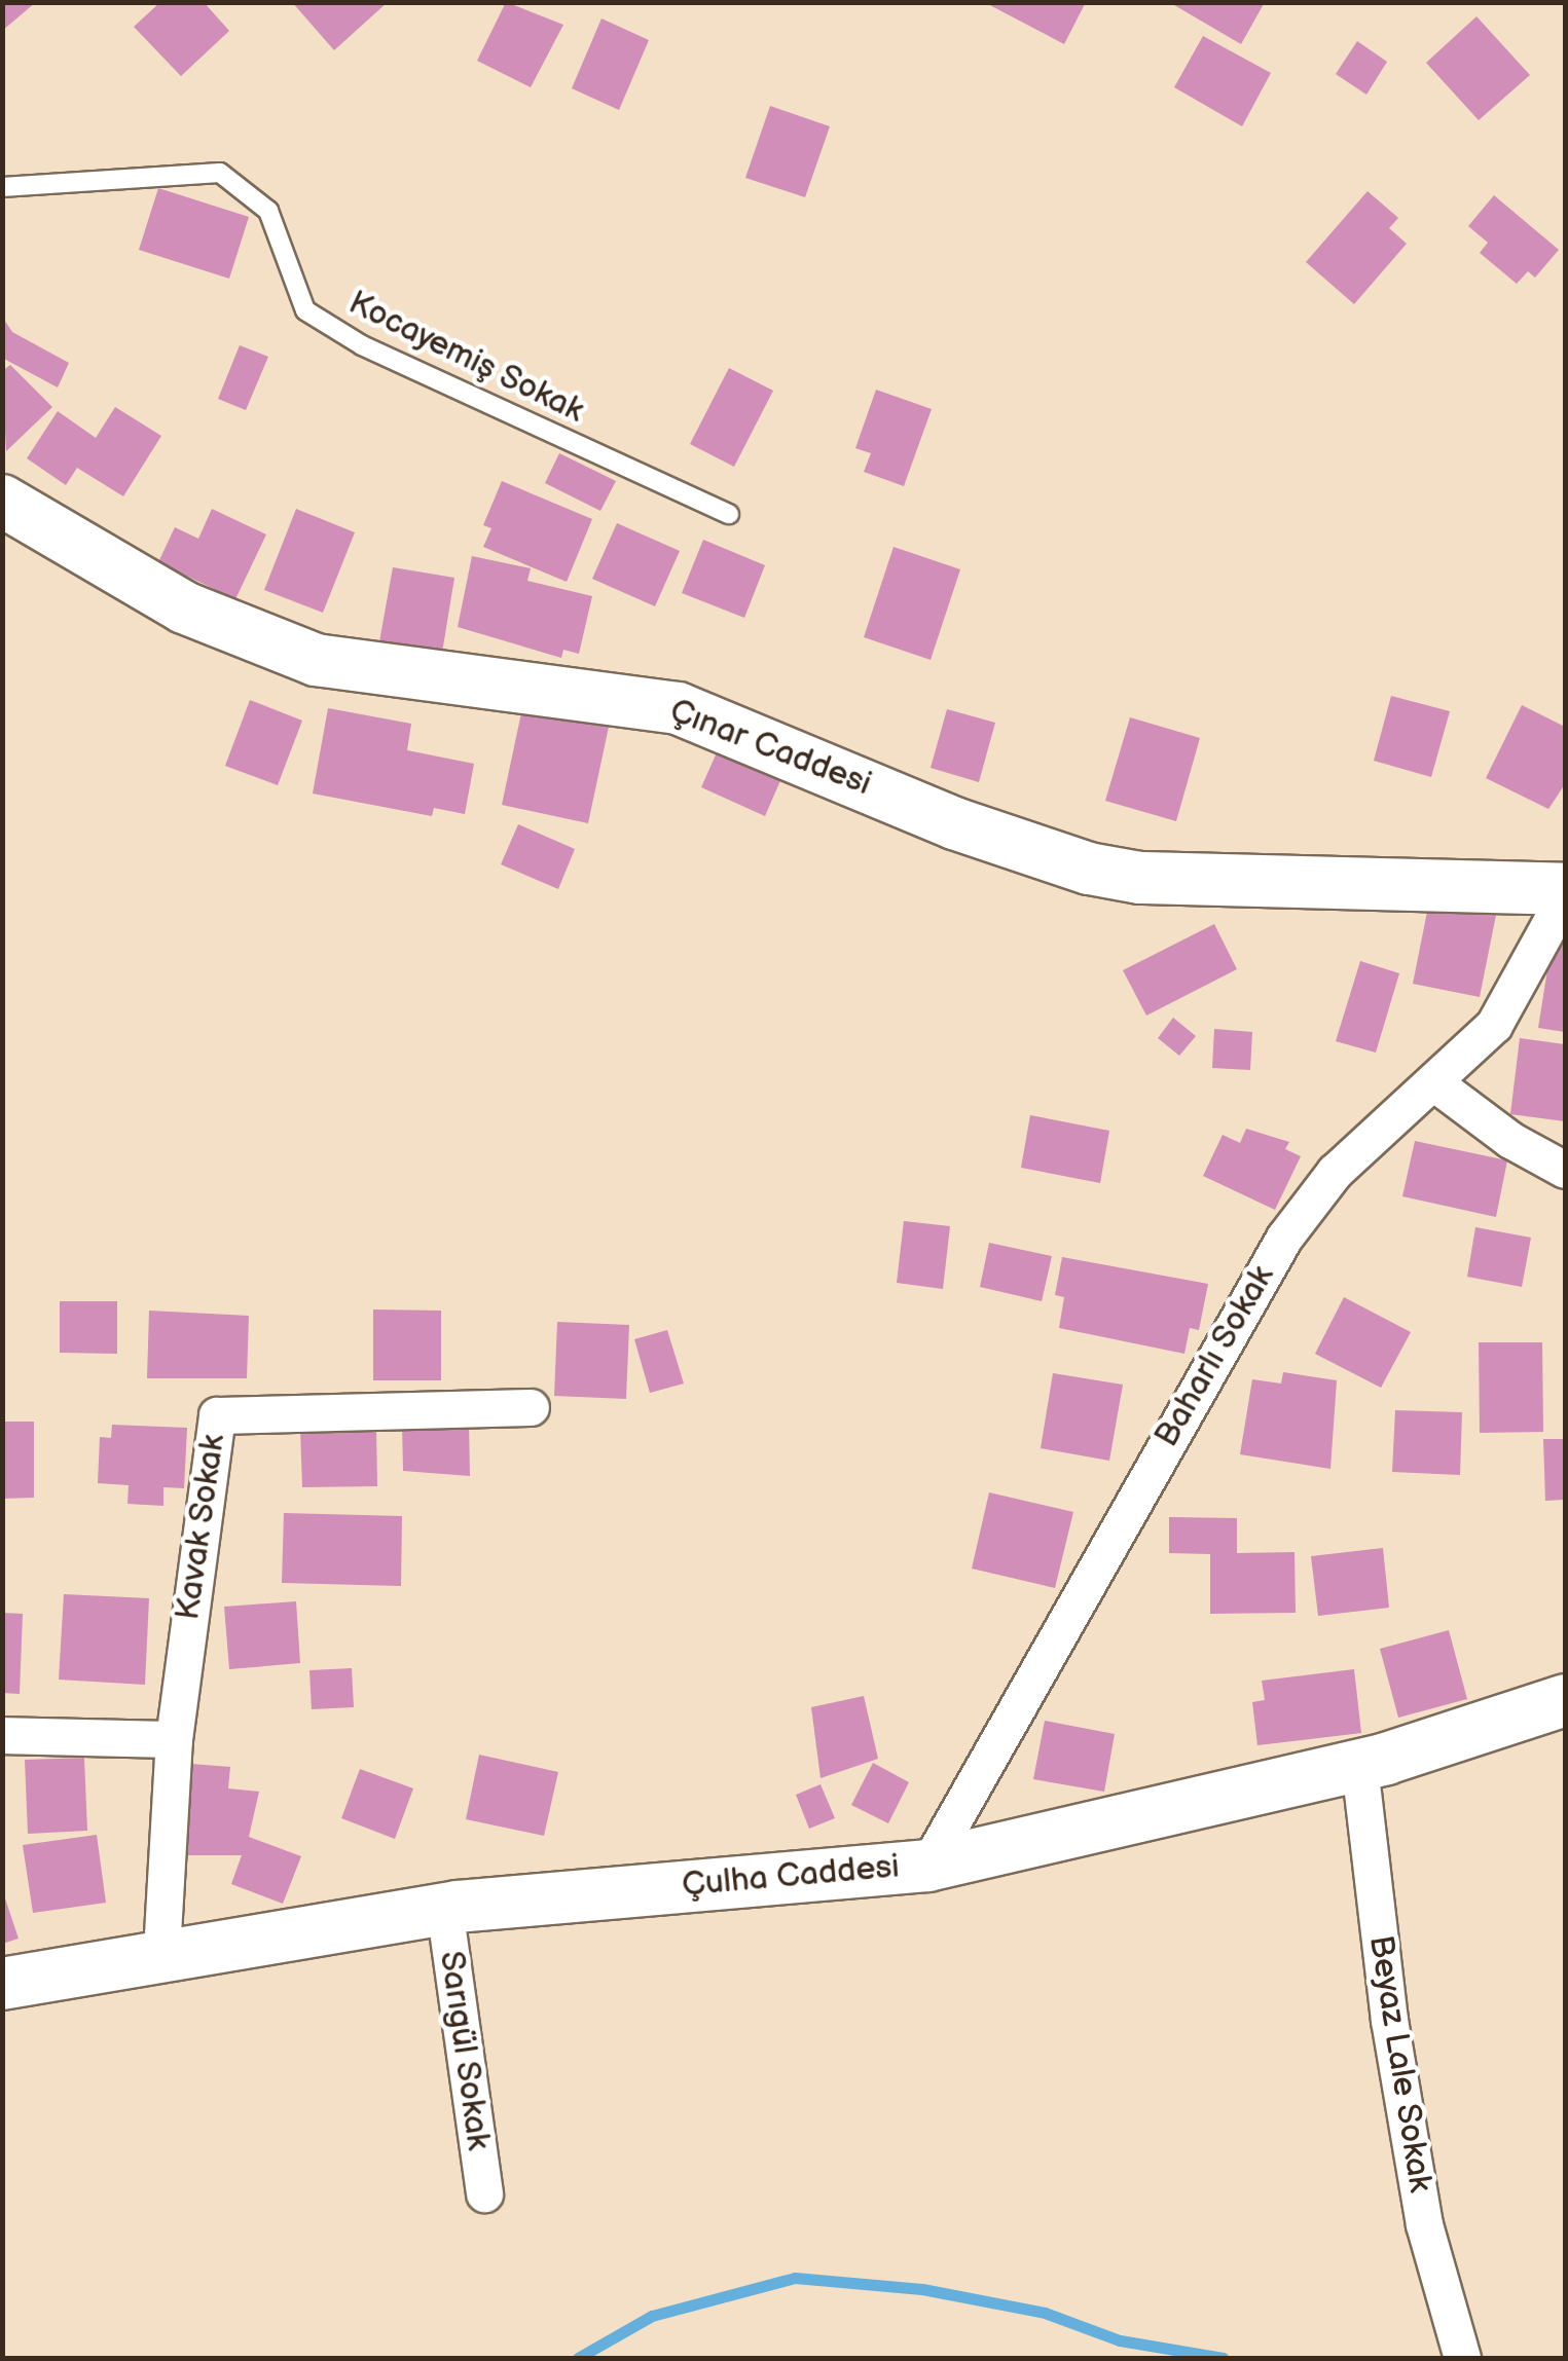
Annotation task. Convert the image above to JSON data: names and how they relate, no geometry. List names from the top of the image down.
{
  "streets": {
    "street": [
      "Çınar Caddesi",
      "Baharlı Sokak",
      "Kavak Sokak",
      "Çulha Caddesi",
      "Sarıgül Sokak",
      "Beyaz Lale Sokak"
    ],
    "lane": ["Kocayemiş Sokak"]
  },
  "crossings": [
    ["Çınar Caddesi", "Baharlı Sokak"],
    ["Baharlı Sokak", "Çulha Caddesi"],
    ["Kavak Sokak", "Çulha Caddesi"],
    ["Çulha Caddesi", "Sarıgül Sokak"],
    ["Çulha Caddesi", "Beyaz Lale Sokak"]
  ]
}
